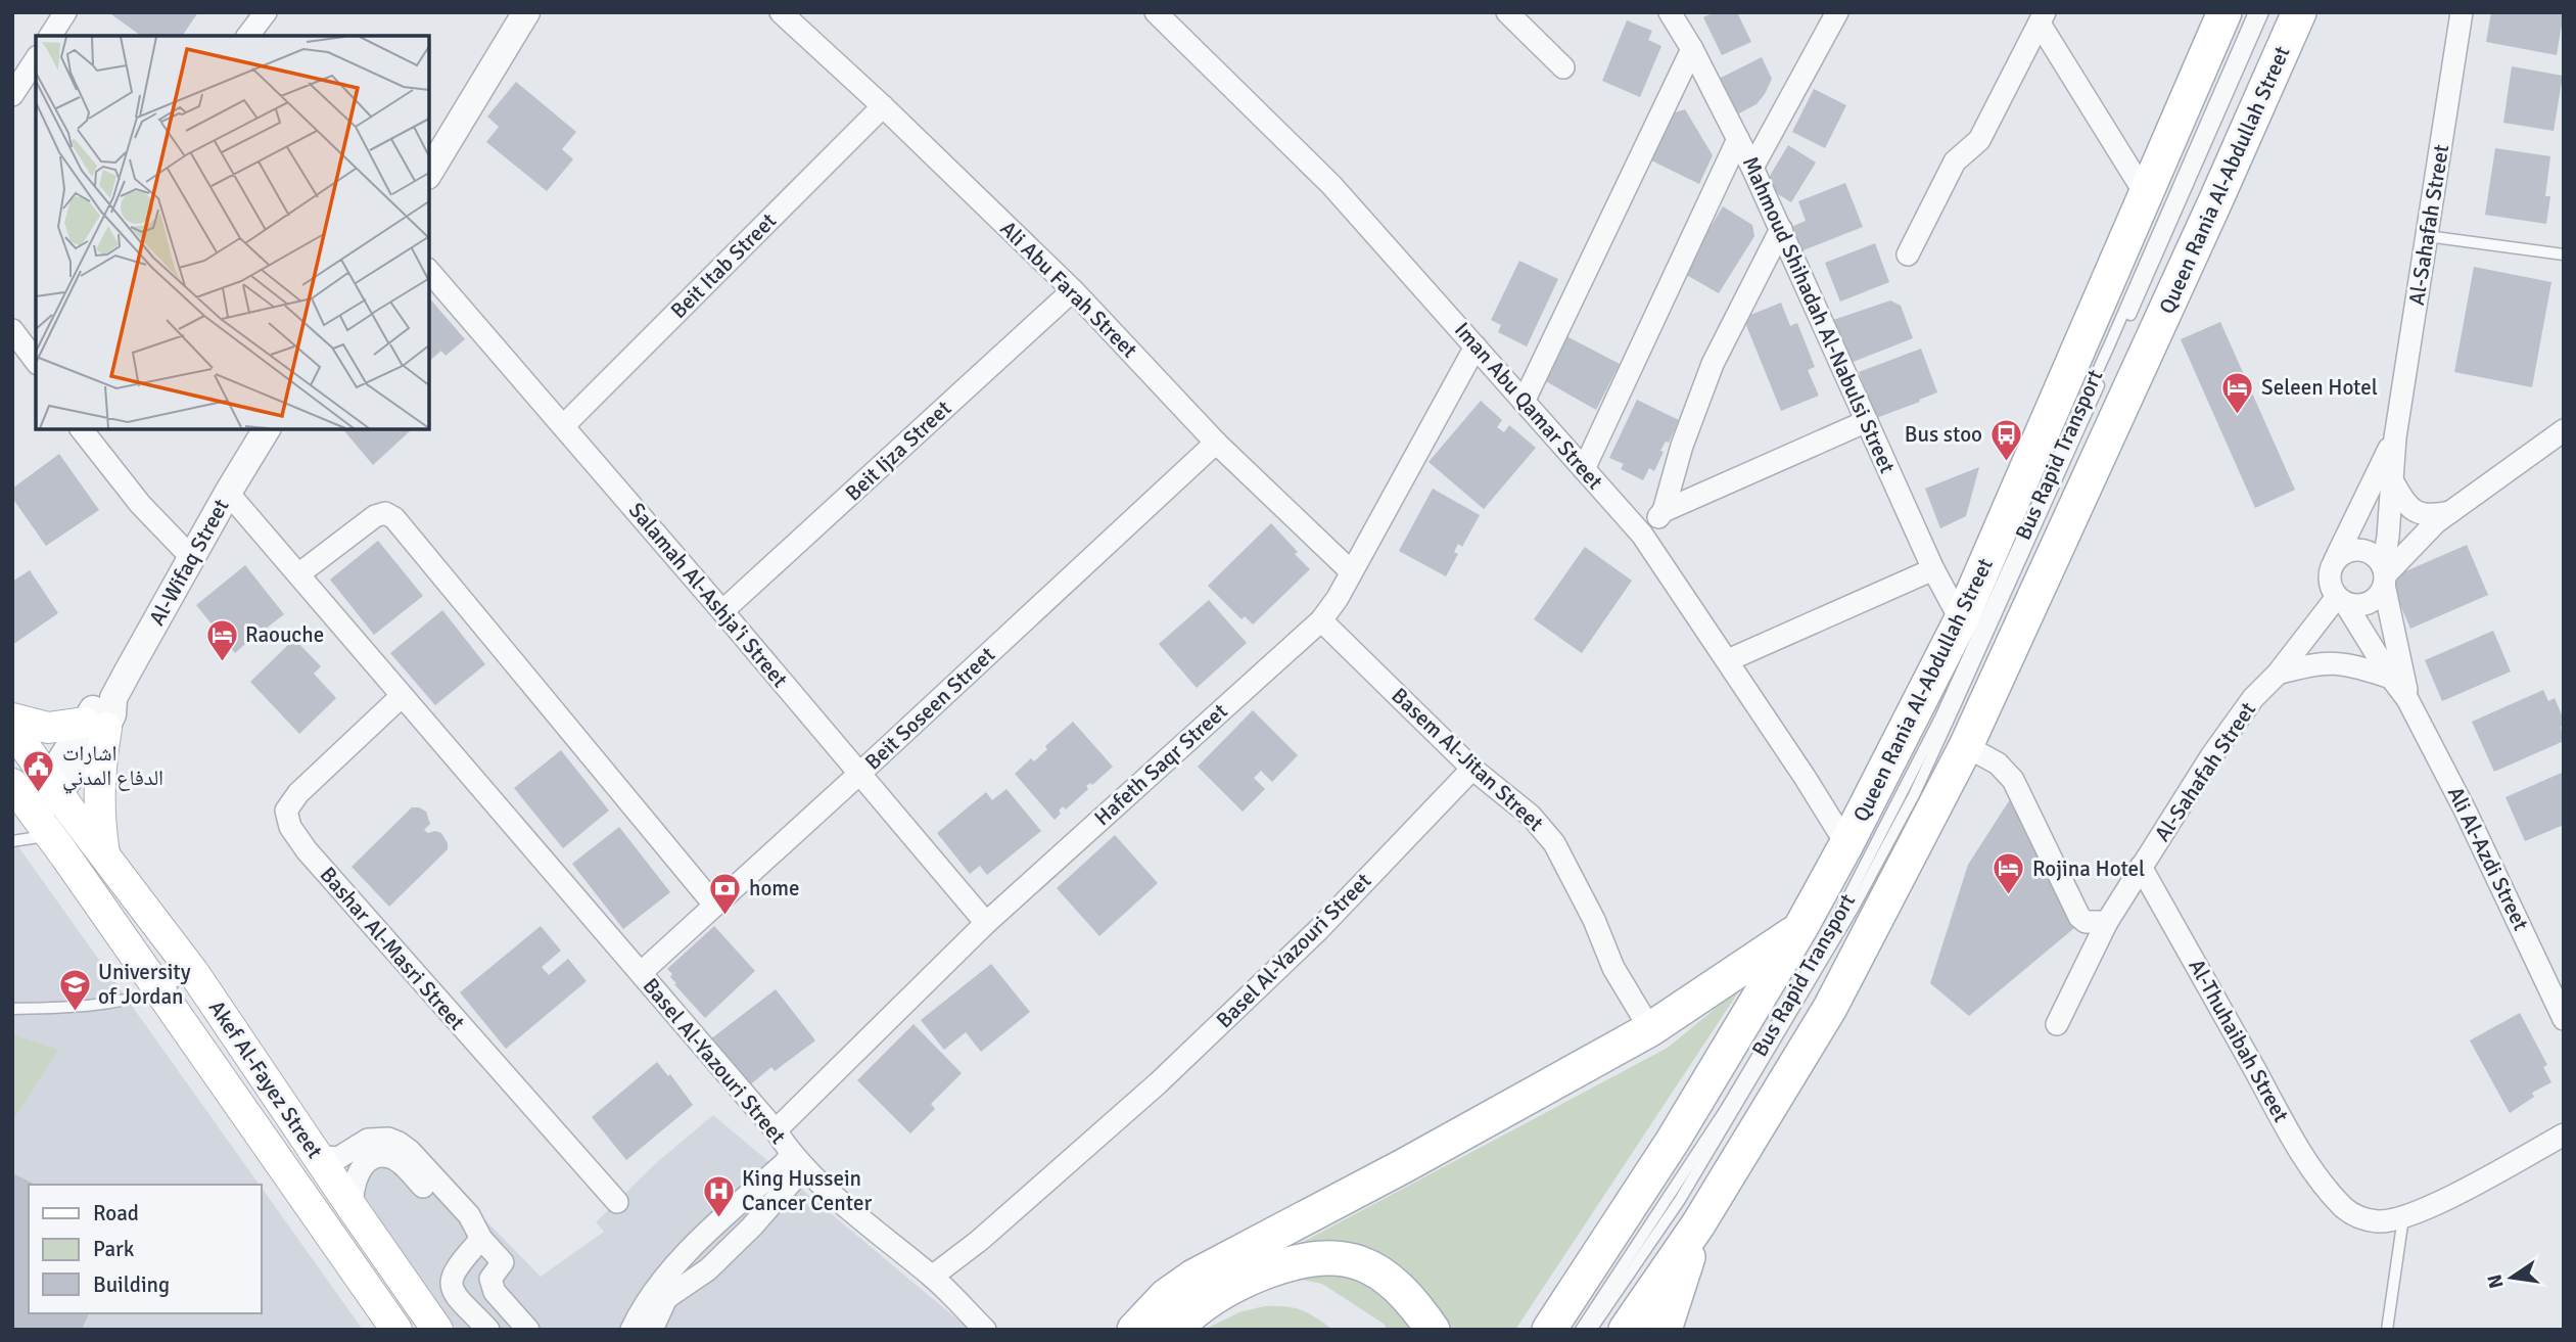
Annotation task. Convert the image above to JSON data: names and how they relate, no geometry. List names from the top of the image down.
{
  "streets": {
    "main road": ["Queen Rania Al-Abdullah Street", "Akef Al-Fayez Street"],
    "street": [
      "Al-Sahafah Street",
      "Beit Itab Street",
      "Ali Abu Farah Street",
      "Mahmoud Shihadah Al-Nabulsi Street",
      "Iman Abu Qamar Street",
      "Beit Ijza Street",
      "Al-Wifaq Street",
      "Salamah Al-Ashja'i Street",
      "Beit Soseen Street",
      "Basem Al-Jitan Street",
      "Hafeth Saqr Street",
      "Ali Al-Azdi Street",
      "Bashar Al-Masri Street",
      "Basel Al-Yazouri Street",
      "Al-Thuhaibah Street"
    ],
    "lane": ["Bus Rapid Transport"]
  },
  "crossings": [
    ["Queen Rania Al-Abdullah Street", "Mahmoud Shihadah Al-Nabulsi Street"],
    ["Queen Rania Al-Abdullah Street", "Iman Abu Qamar Street"],
    ["Al-Sahafah Street", "Ali Al-Azdi Street"],
    ["Al-Sahafah Street", "Al-Thuhaibah Street"],
    ["Beit Itab Street", "Ali Abu Farah Street"],
    ["Beit Itab Street", "Salamah Al-Ashja'i Street"],
    ["Ali Abu Farah Street", "Beit Ijza Street"],
    ["Ali Abu Farah Street", "Beit Soseen Street"],
    ["Ali Abu Farah Street", "Hafeth Saqr Street"],
    ["Iman Abu Qamar Street", "Hafeth Saqr Street"],
    ["Beit Ijza Street", "Salamah Al-Ashja'i Street"],
    ["Al-Wifaq Street", "Basel Al-Yazouri Street"],
    ["Al-Wifaq Street", "Akef Al-Fayez Street"],
    ["Salamah Al-Ashja'i Street", "Beit Soseen Street"],
    ["Salamah Al-Ashja'i Street", "Hafeth Saqr Street"],
    ["Beit Soseen Street", "Basel Al-Yazouri Street"],
    ["Basem Al-Jitan Street", "Hafeth Saqr Street"],
    ["Basem Al-Jitan Street", "Basel Al-Yazouri Street"],
    ["Hafeth Saqr Street", "Basel Al-Yazouri Street"],
    ["Bashar Al-Masri Street", "Basel Al-Yazouri Street"]
  ],
  "places": {
    "hotel": ["Seleen Hotel", "Raouche", "Rojina Hotel"],
    "bus stop": ["Bus stoo"],
    "public building": ["اشارات الدفاع المدني"],
    "bank": ["home"],
    "school or university": ["University of Jordan"],
    "hospital": ["King Hussein Cancer Center"]
  },
  "legend": ["Road", "Park", "Building"],
  "north": "left"
}
